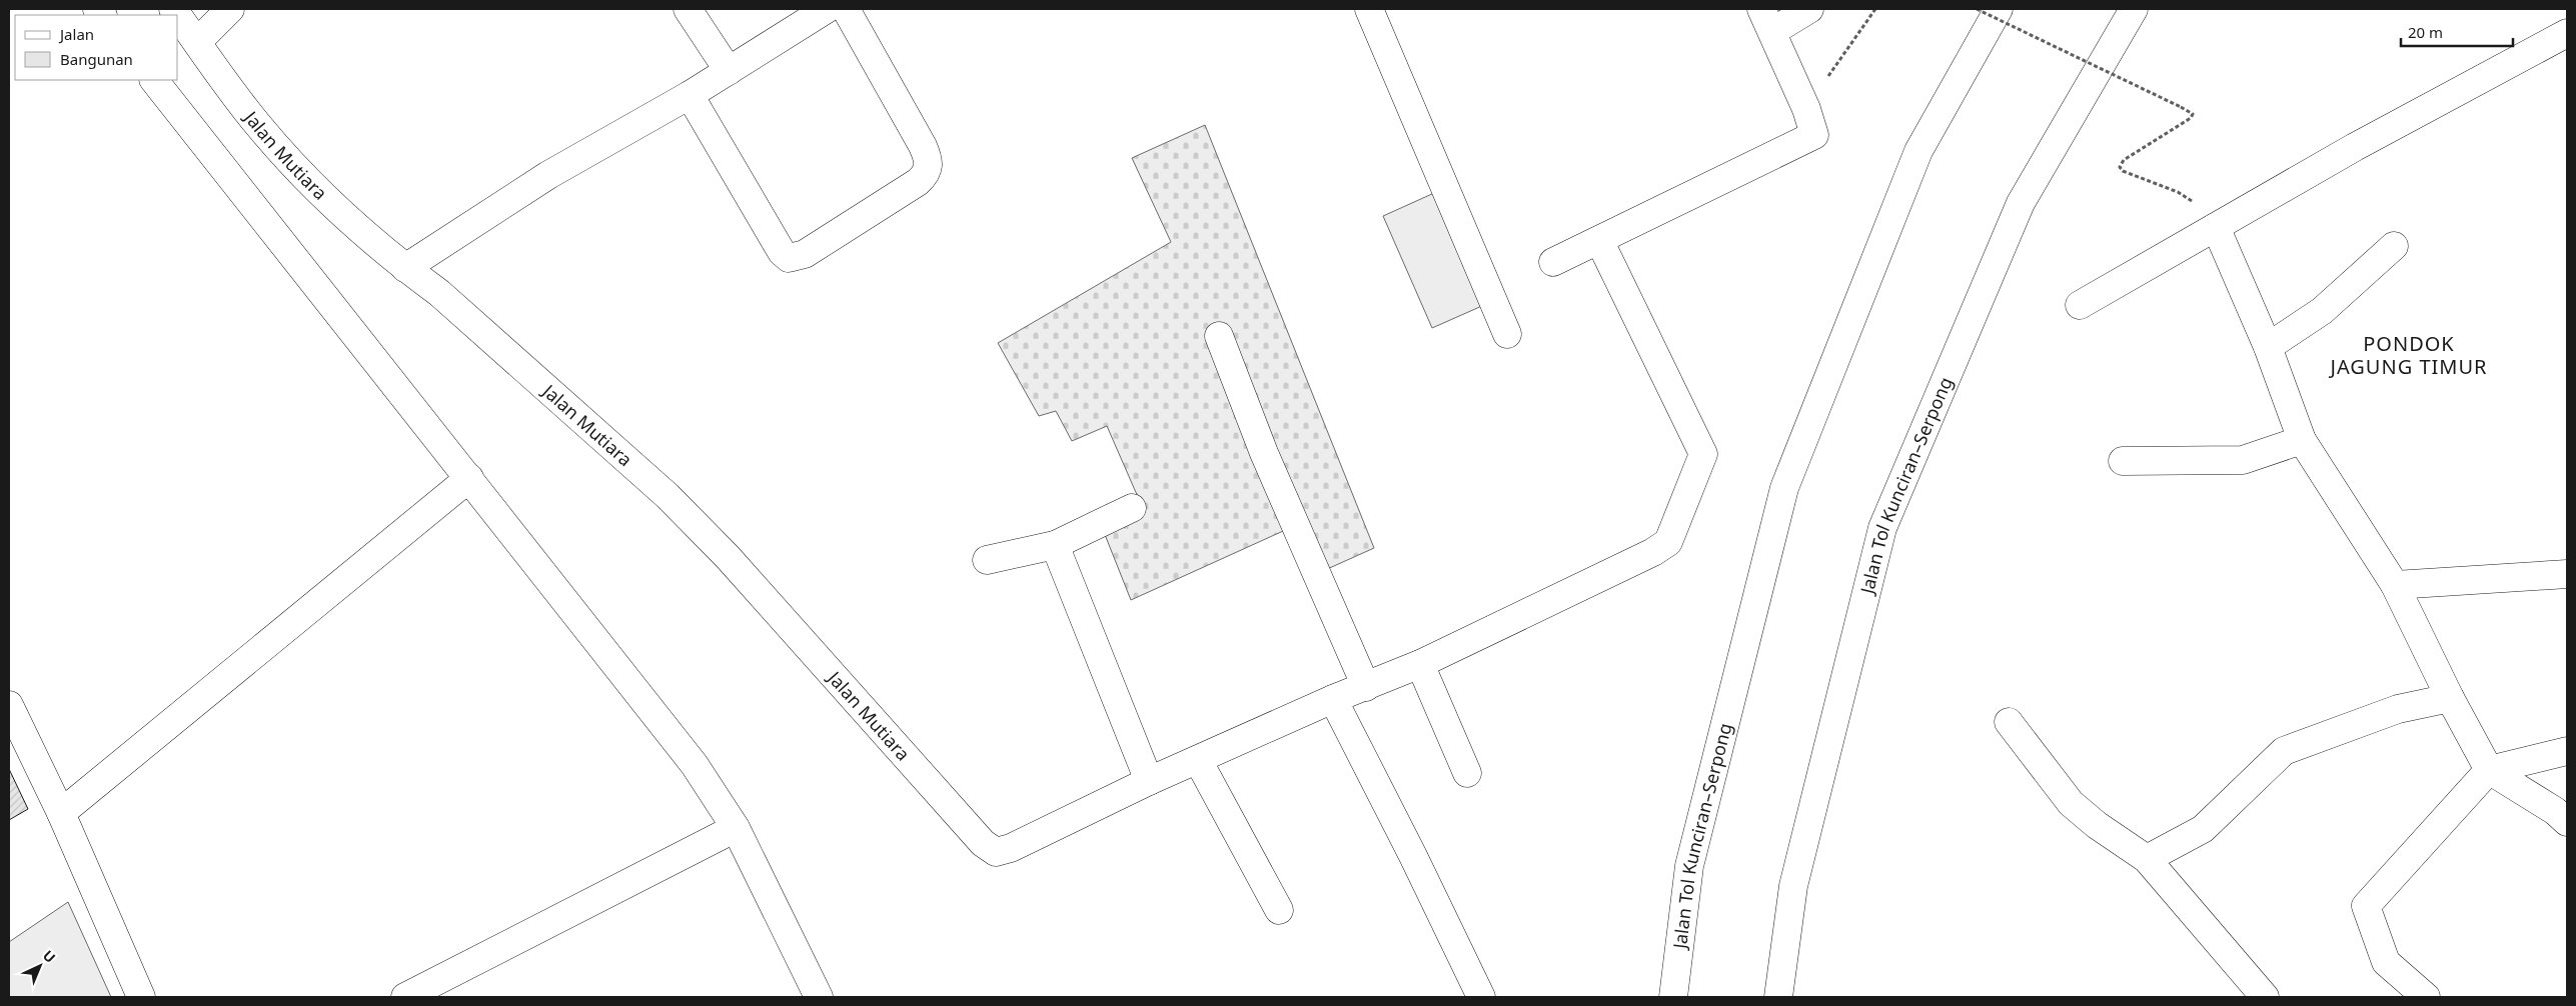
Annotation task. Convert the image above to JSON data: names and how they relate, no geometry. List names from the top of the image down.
{
  "streets": {
    "main road": ["Jalan Mutiara", "Jalan Tol Kunciran–Serpong"]
  },
  "districts": ["PONDOK JAGUNG TIMUR"],
  "legend": ["Jalan", "Bangunan"],
  "scale_bar": "20 m",
  "north": "top right"
}
